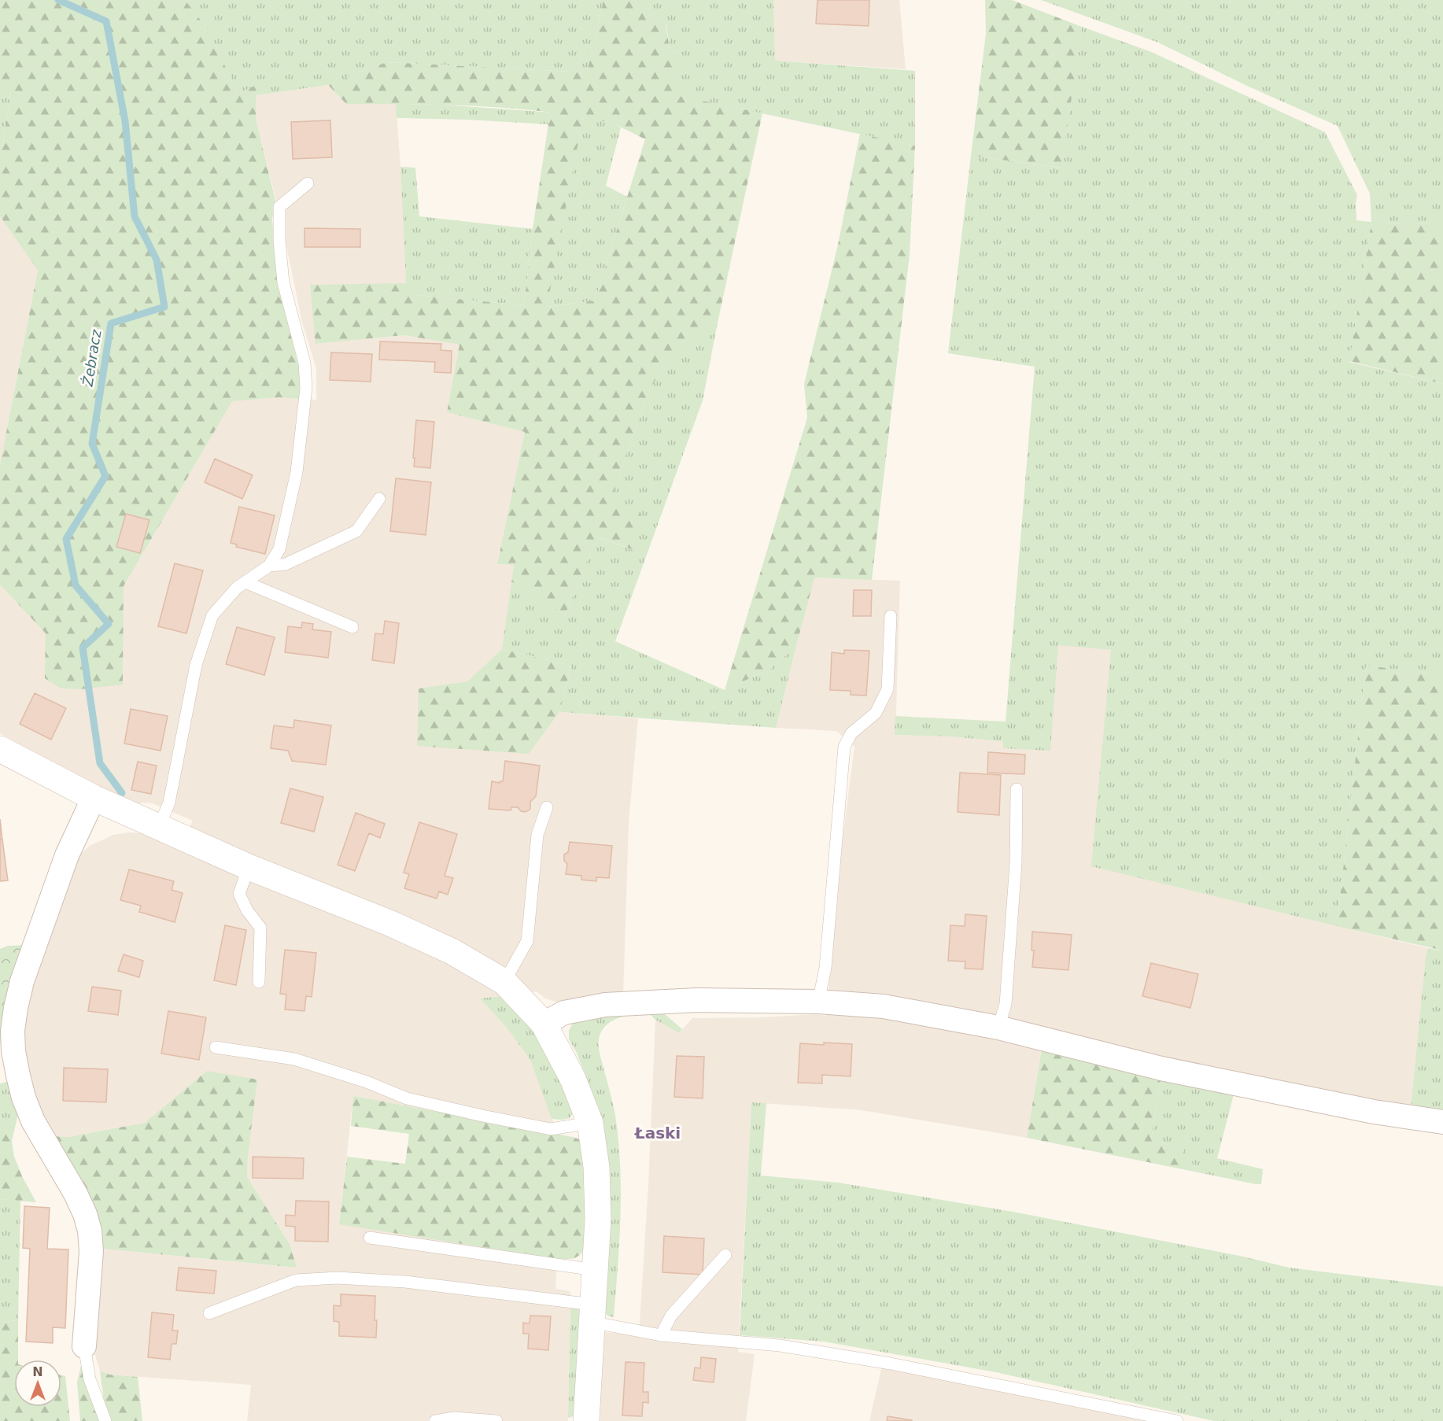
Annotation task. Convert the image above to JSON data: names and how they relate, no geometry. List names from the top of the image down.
{
  "districts": ["Łaski"],
  "water": ["Żebracz"],
  "north": "top"
}
